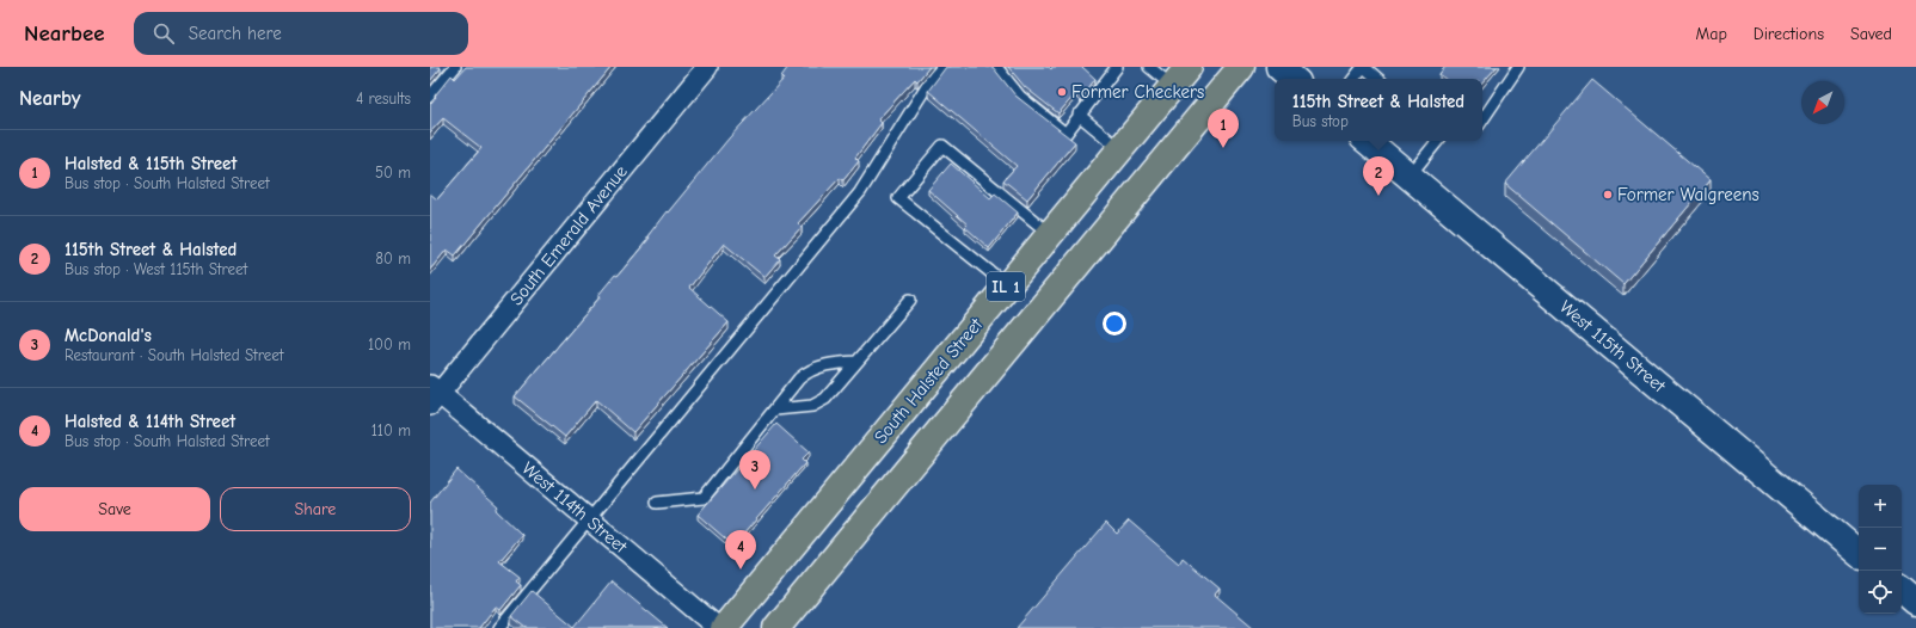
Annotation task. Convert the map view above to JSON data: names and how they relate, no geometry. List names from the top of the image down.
{
  "streets": {
    "main road": ["IL 1", "South Halsted Street"],
    "street": ["South Emerald Avenue", "West 115th Street", "West 114th Street"]
  },
  "crossings": [
    ["South Emerald Avenue", "West 114th Street"]
  ],
  "places": ["Former Checkers", "Former Walgreens"],
  "north": "bottom left",
  "page": {
    "header": "Nearbee",
    "search": "Search here",
    "nav": ["Map", "Directions", "Saved"],
    "heading": ["Nearby", "4 results"],
    "popup": ["115th Street & Halsted", "Bus stop"],
    "pins": [
      "1",
      "2",
      "3",
      "4"
    ],
    "list": [
      {
        "mark": "1",
        "name": "Halsted & 115th Street",
        "note": "Bus stop · South Halsted Street",
        "value": "50 m"
      },
      {
        "mark": "2",
        "name": "115th Street & Halsted",
        "note": "Bus stop · West 115th Street",
        "value": "80 m"
      },
      {
        "mark": "3",
        "name": "McDonald's",
        "note": "Restaurant · South Halsted Street",
        "value": "100 m"
      },
      {
        "mark": "4",
        "name": "Halsted & 114th Street",
        "note": "Bus stop · South Halsted Street",
        "value": "110 m"
      }
    ],
    "buttons": ["Save", "Share"],
    "map_buttons": ["+", "−"]
  }
}
